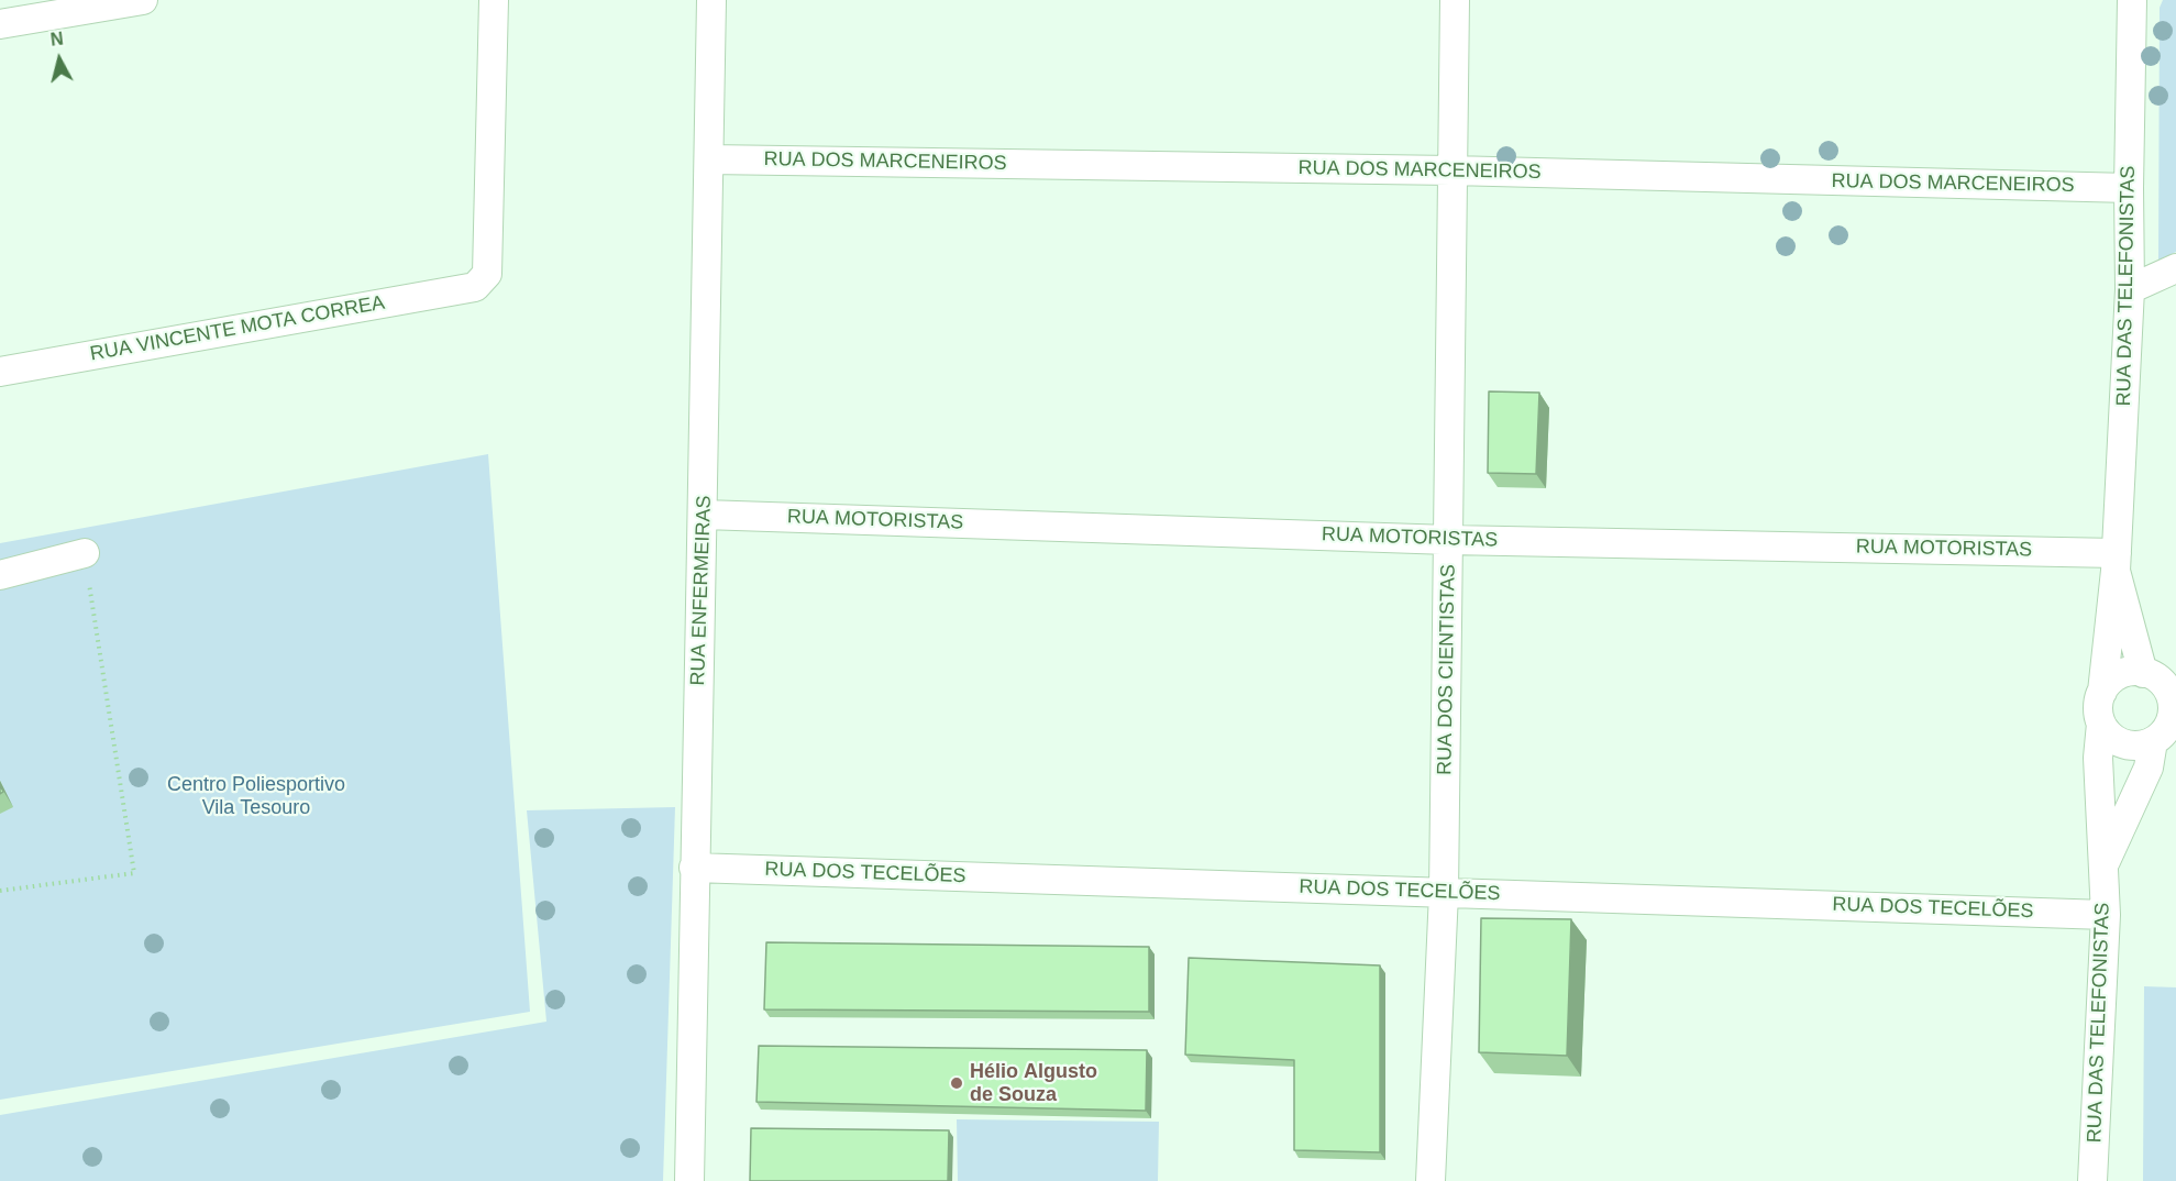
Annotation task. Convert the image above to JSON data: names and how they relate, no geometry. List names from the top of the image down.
{
  "streets": {
    "street": [
      "RUA DOS MARCENEIROS",
      "RUA DAS TELEFONISTAS",
      "RUA VINCENTE MOTA CORREA",
      "RUA MOTORISTAS",
      "RUA ENFERMEIRAS",
      "RUA DOS CIENTISTAS",
      "RUA DOS TECELÕES"
    ]
  },
  "crossings": [
    ["RUA DOS MARCENEIROS", "RUA DAS TELEFONISTAS"],
    ["RUA DOS MARCENEIROS", "RUA ENFERMEIRAS"],
    ["RUA DOS MARCENEIROS", "RUA DOS CIENTISTAS"],
    ["RUA DAS TELEFONISTAS", "RUA MOTORISTAS"],
    ["RUA DAS TELEFONISTAS", "RUA DOS TECELÕES"],
    ["RUA MOTORISTAS", "RUA ENFERMEIRAS"],
    ["RUA MOTORISTAS", "RUA DOS CIENTISTAS"],
    ["RUA ENFERMEIRAS", "RUA DOS TECELÕES"],
    ["RUA DOS CIENTISTAS", "RUA DOS TECELÕES"]
  ],
  "parks": ["Centro Poliesportivo Vila Tesouro"],
  "places": ["Hélio Algusto de Souza"],
  "north": "top"
}
